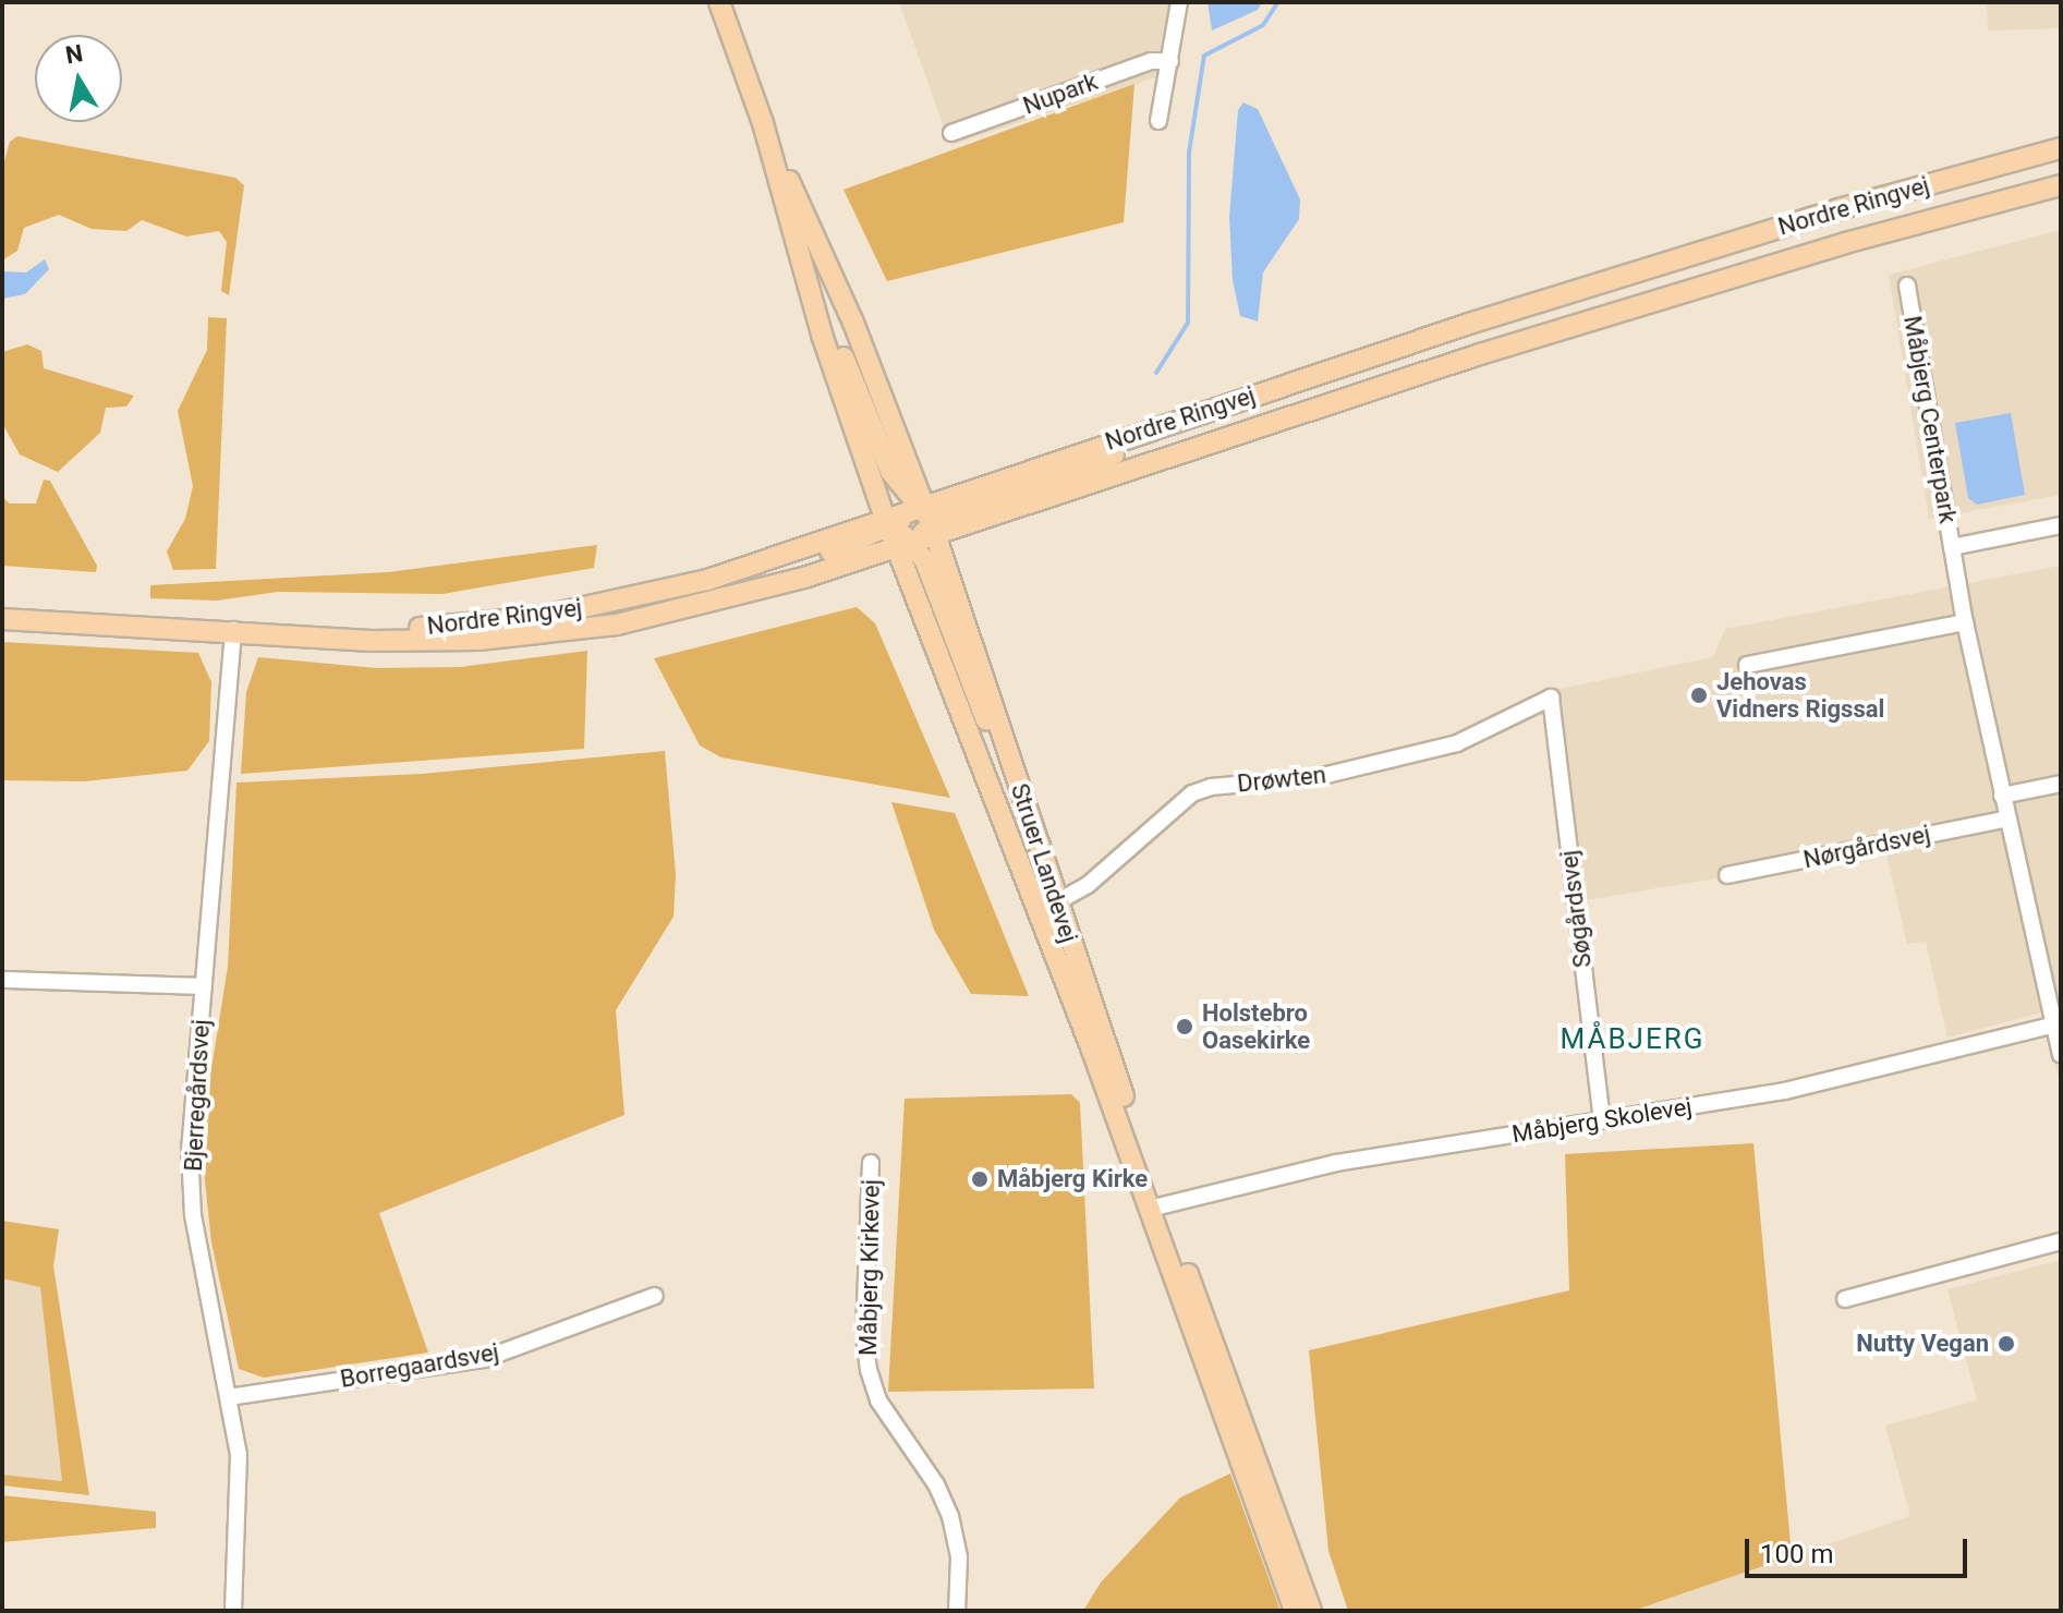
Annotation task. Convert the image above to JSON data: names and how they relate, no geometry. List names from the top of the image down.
{
  "streets": {
    "main road": ["Nordre Ringvej", "Struer Landevej"],
    "street": [
      "Nupark",
      "Måbjerg Centerpark",
      "Drøwten",
      "Nørgårdsvej",
      "Søgårdsvej",
      "Bjerregårdsvej",
      "Måbjerg Skolevej",
      "Måbjerg Kirkevej",
      "Borregaardsvej"
    ]
  },
  "crossings": [
    ["Nordre Ringvej", "Struer Landevej"],
    ["Nordre Ringvej", "Bjerregårdsvej"],
    ["Drøwten", "Struer Landevej"],
    ["Drøwten", "Søgårdsvej"],
    ["Struer Landevej", "Måbjerg Skolevej"],
    ["Søgårdsvej", "Måbjerg Skolevej"],
    ["Bjerregårdsvej", "Borregaardsvej"]
  ],
  "districts": ["MÅBJERG"],
  "places": [
    "Jehovas Vidners Rigssal",
    "Holstebro Oasekirke",
    "Måbjerg Kirke",
    "Nutty Vegan"
  ],
  "scale_bar": "100 m",
  "north": "top"
}
